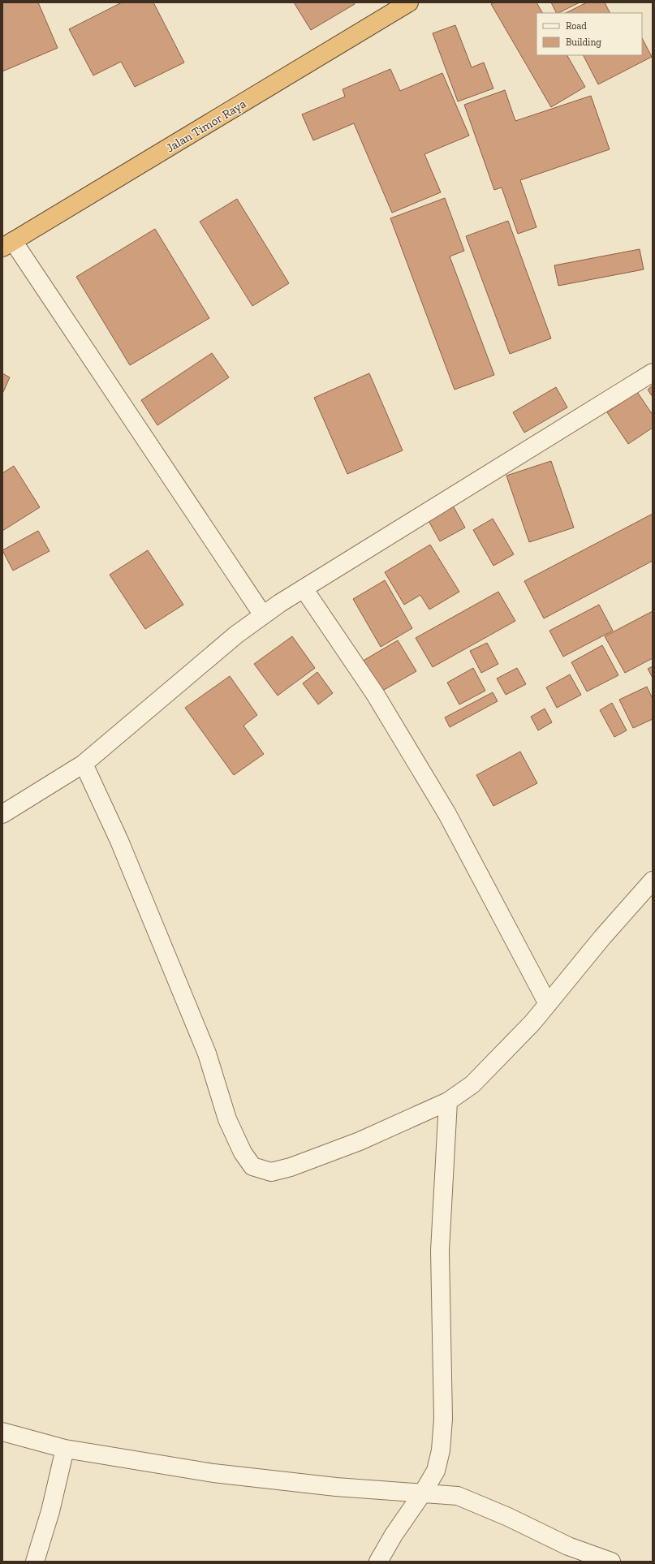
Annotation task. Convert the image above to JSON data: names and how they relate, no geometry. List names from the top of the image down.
{
  "streets": {
    "highway": ["Jalan Timor Raya"]
  },
  "legend": ["Road", "Building"]
}
